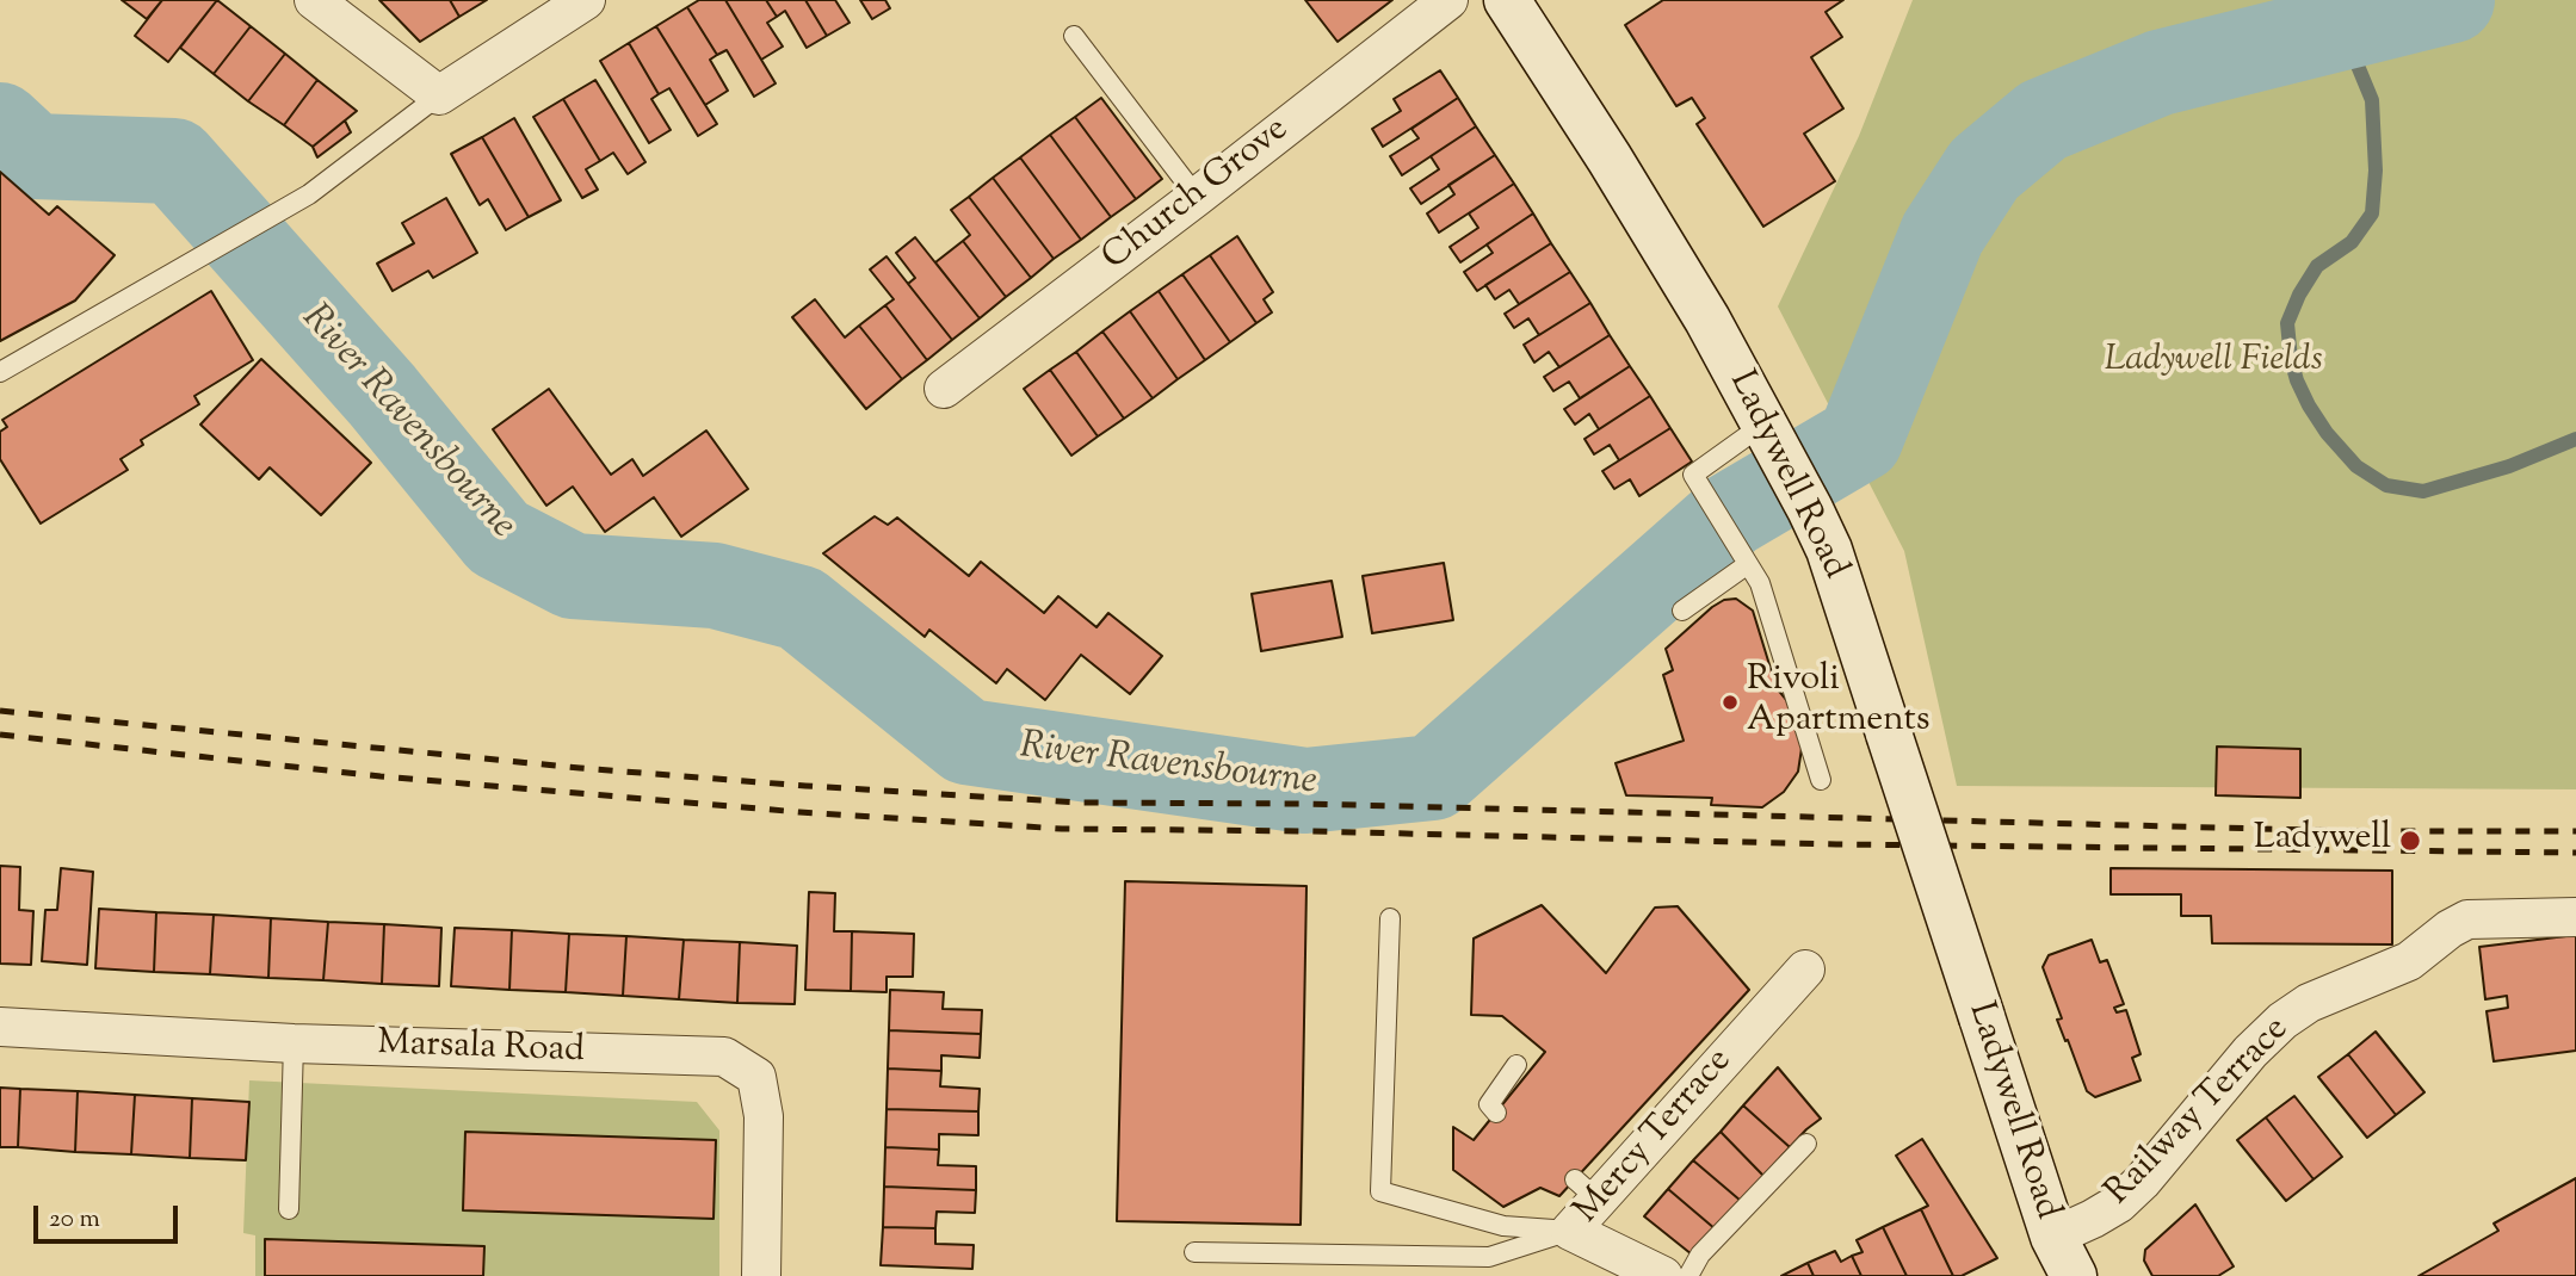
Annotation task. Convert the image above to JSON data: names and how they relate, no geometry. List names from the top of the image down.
{
  "streets": {
    "main road": ["Ladywell Road"],
    "street": [
      "Church Grove",
      "Marsala Road",
      "Railway Terrace",
      "Mercy Terrace"
    ]
  },
  "crossings": [
    ["Ladywell Road", "Railway Terrace"]
  ],
  "water": ["River Ravensbourne"],
  "parks": ["Ladywell Fields"],
  "places": ["Rivoli Apartments", "Ladywell"],
  "scale_bar": "20 m"
}
